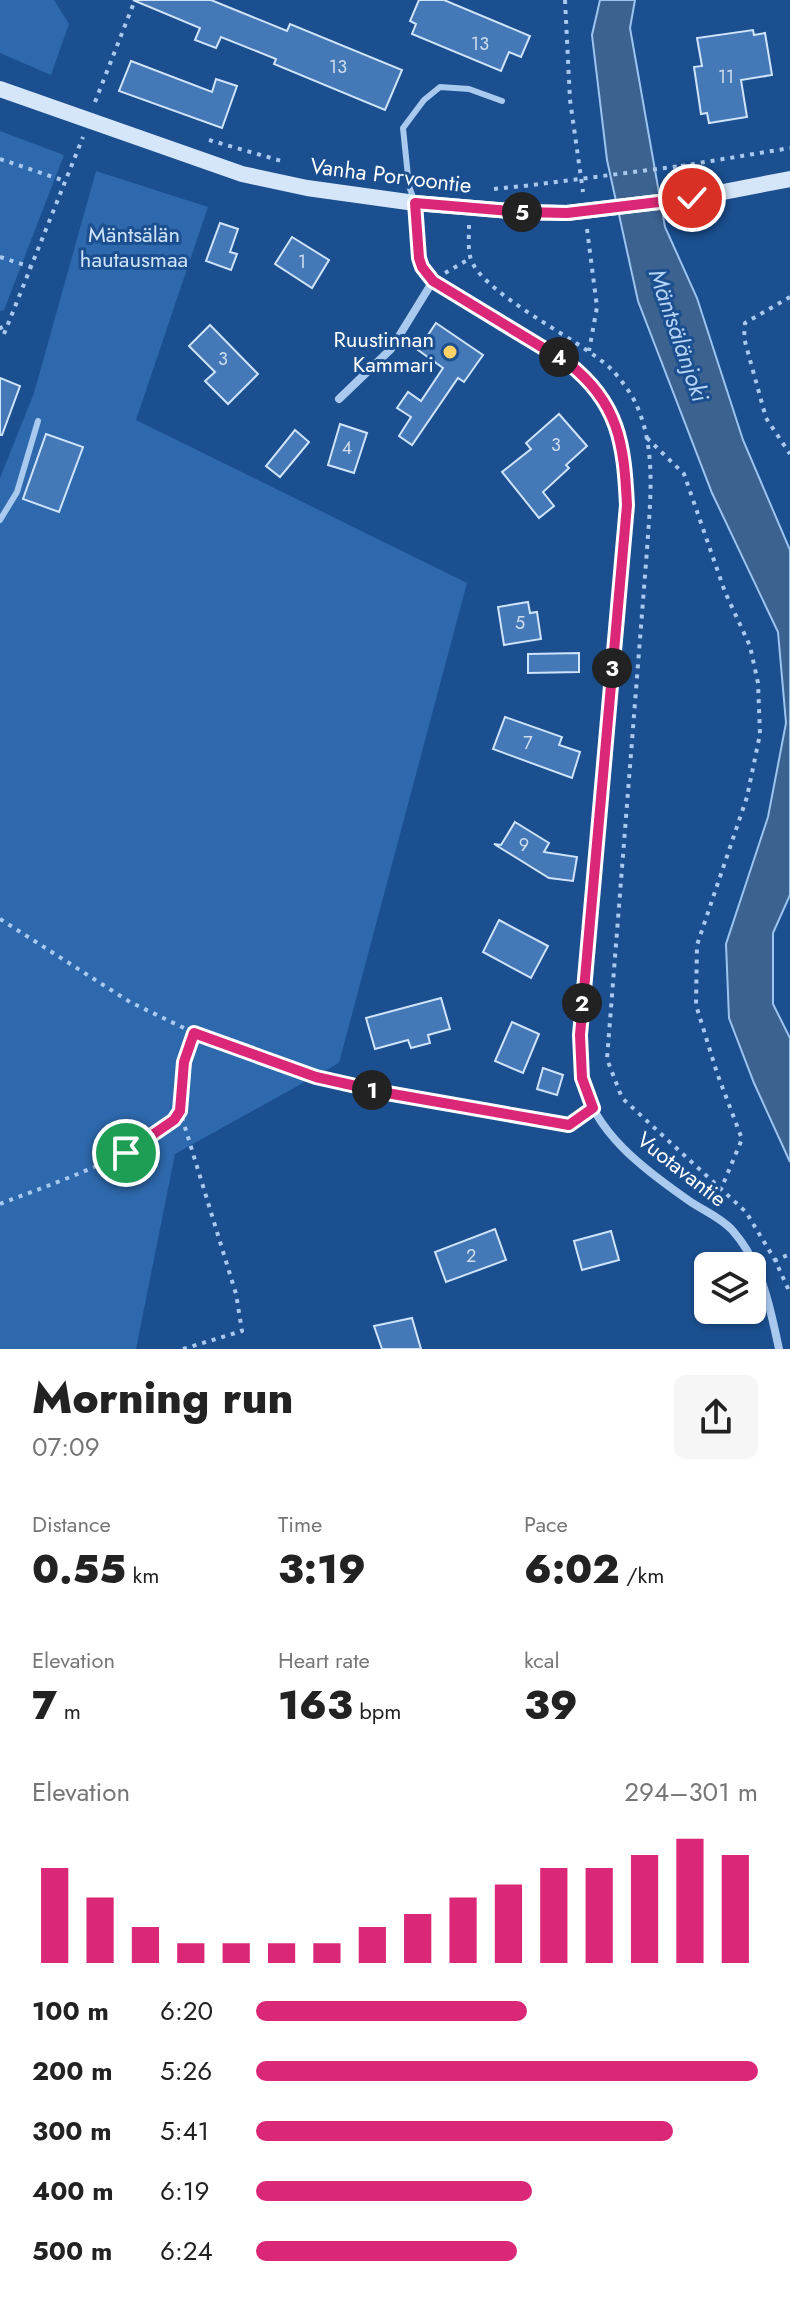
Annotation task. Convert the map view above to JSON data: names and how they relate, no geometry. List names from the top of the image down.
{
  "streets": {
    "main road": ["Vanha Porvoontie"],
    "street": ["Vuotavantie"]
  },
  "water": ["Mäntsälänjoki"],
  "parks": ["Mäntsälän hautausmaa"],
  "places": ["Ruustinnan Kammari"],
  "house_numbers": [
    "13",
    "13",
    "11",
    "1",
    "3",
    "3",
    "4",
    "5",
    "7",
    "9",
    "2"
  ],
  "page": {
    "pins": [
      "5",
      "4",
      "3",
      "2",
      "1"
    ],
    "heading": ["Morning run", "07:09"],
    "stats": [
      ["Distance", "0.55 km"],
      ["Time", "3:19"],
      ["Pace", "6:02 /km"],
      ["Elevation", "7 m"],
      ["Heart rate", "163 bpm"],
      ["kcal", "39"]
    ],
    "chart": ["Elevation", "294–301 m"],
    "list": [
      {
        "name": "100 m",
        "note": "6:20"
      },
      {
        "name": "200 m",
        "note": "5:26"
      },
      {
        "name": "300 m",
        "note": "5:41"
      },
      {
        "name": "400 m",
        "note": "6:19"
      },
      {
        "name": "500 m",
        "note": "6:24"
      }
    ]
  }
}
